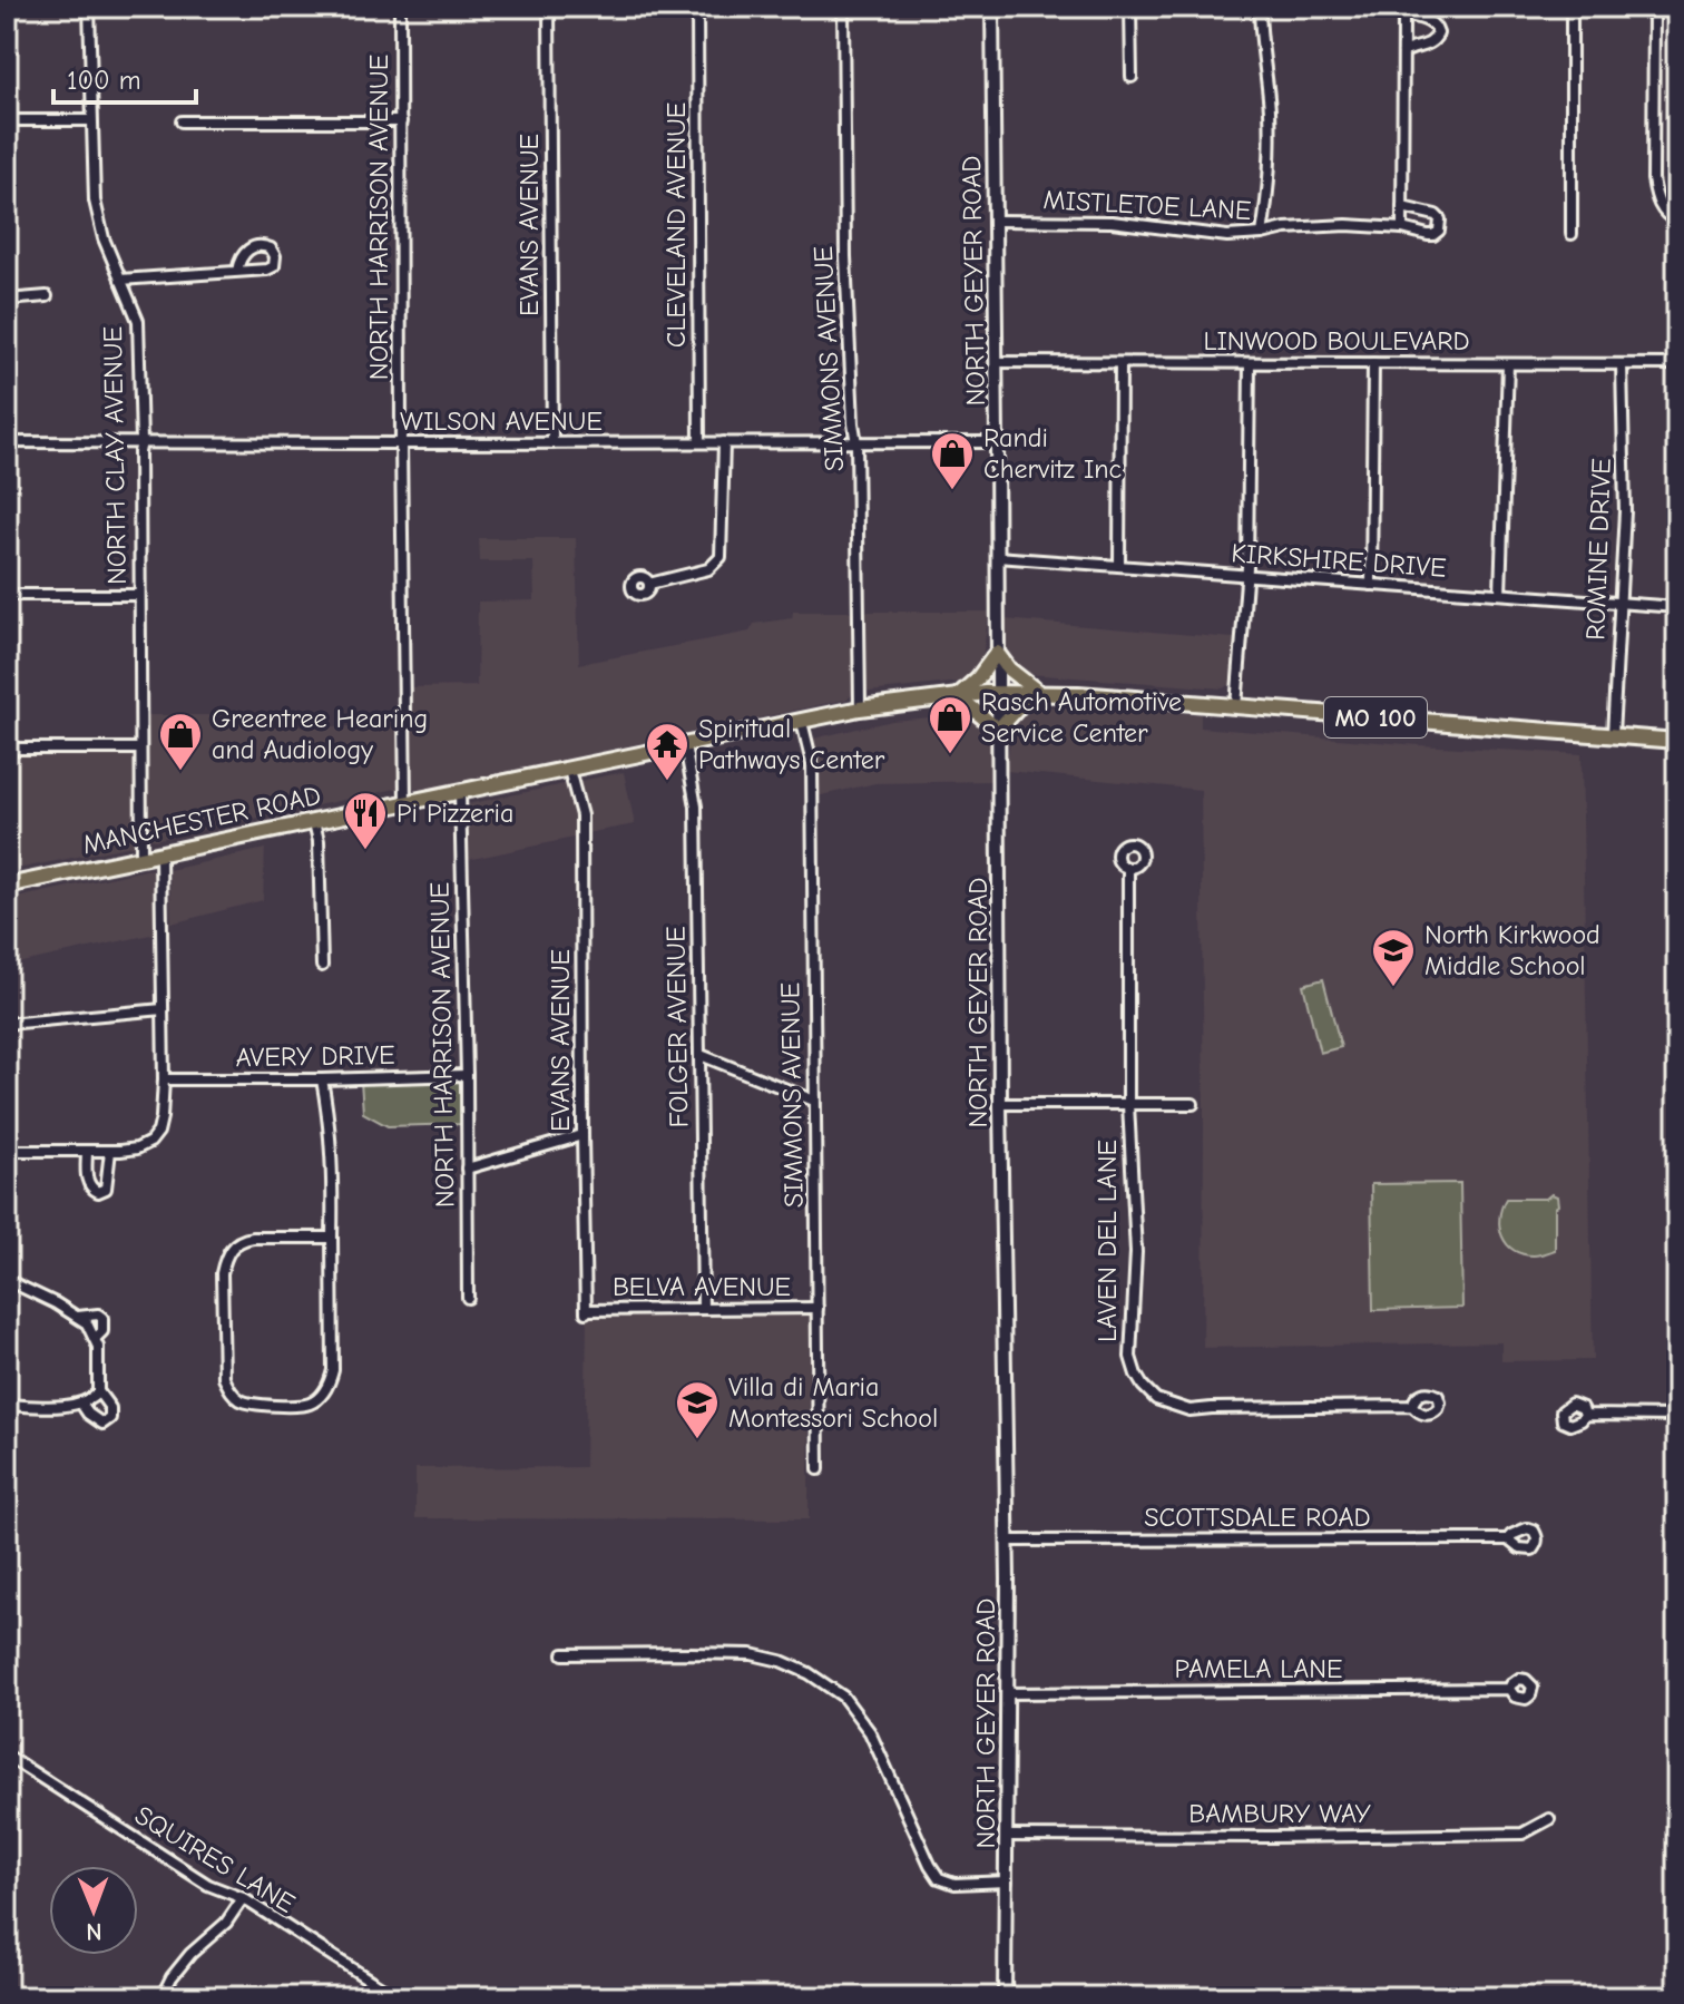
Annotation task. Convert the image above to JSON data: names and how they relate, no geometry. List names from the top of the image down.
{
  "streets": {
    "main road": ["MO 100", "MANCHESTER ROAD"],
    "street": [
      "MISTLETOE LANE",
      "NORTH HARRISON AVENUE",
      "EVANS AVENUE",
      "CLEVELAND AVENUE",
      "NORTH GEYER ROAD",
      "LINWOOD BOULEVARD",
      "SIMMONS AVENUE",
      "WILSON AVENUE",
      "NORTH CLAY AVENUE",
      "ROMINE DRIVE",
      "KIRKSHIRE DRIVE",
      "FOLGER AVENUE",
      "AVERY DRIVE",
      "LAVEN DEL LANE",
      "BELVA AVENUE",
      "SCOTTSDALE ROAD",
      "PAMELA LANE",
      "BAMBURY WAY",
      "SQUIRES LANE"
    ]
  },
  "crossings": [
    ["MISTLETOE LANE", "NORTH GEYER ROAD"],
    ["NORTH HARRISON AVENUE", "WILSON AVENUE"],
    ["NORTH HARRISON AVENUE", "MANCHESTER ROAD"],
    ["NORTH HARRISON AVENUE", "AVERY DRIVE"],
    ["EVANS AVENUE", "WILSON AVENUE"],
    ["EVANS AVENUE", "MANCHESTER ROAD"],
    ["EVANS AVENUE", "BELVA AVENUE"],
    ["CLEVELAND AVENUE", "WILSON AVENUE"],
    ["NORTH GEYER ROAD", "LINWOOD BOULEVARD"],
    ["NORTH GEYER ROAD", "WILSON AVENUE"],
    ["NORTH GEYER ROAD", "KIRKSHIRE DRIVE"],
    ["NORTH GEYER ROAD", "MANCHESTER ROAD"],
    ["NORTH GEYER ROAD", "SCOTTSDALE ROAD"],
    ["NORTH GEYER ROAD", "PAMELA LANE"],
    ["NORTH GEYER ROAD", "BAMBURY WAY"],
    ["LINWOOD BOULEVARD", "ROMINE DRIVE"],
    ["SIMMONS AVENUE", "WILSON AVENUE"],
    ["SIMMONS AVENUE", "MANCHESTER ROAD"],
    ["SIMMONS AVENUE", "BELVA AVENUE"],
    ["WILSON AVENUE", "NORTH CLAY AVENUE"],
    ["NORTH CLAY AVENUE", "MANCHESTER ROAD"],
    ["ROMINE DRIVE", "KIRKSHIRE DRIVE"],
    ["ROMINE DRIVE", "MANCHESTER ROAD"],
    ["MANCHESTER ROAD", "FOLGER AVENUE"],
    ["FOLGER AVENUE", "BELVA AVENUE"]
  ],
  "places": {
    "shop": ["Randi Chervitz Inc", "Rasch Automotive Service Center", "Greentree Hearing and Audiology"],
    "temple": ["Spiritual Pathways Center"],
    "restaurant": ["Pi Pizzeria"],
    "school or university": ["North Kirkwood Middle School", "Villa di Maria Montessori School"]
  },
  "scale_bar": "100 m",
  "north": "bottom"
}
